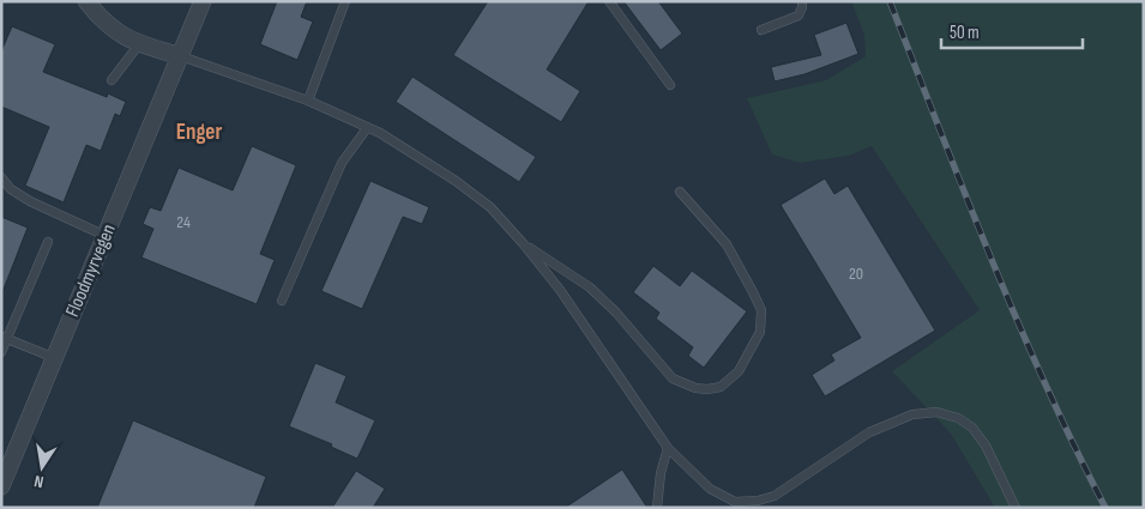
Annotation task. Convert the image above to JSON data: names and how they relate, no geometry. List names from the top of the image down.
{
  "streets": {
    "street": ["Floodmyrvegen"]
  },
  "districts": ["Enger"],
  "house_numbers": ["24", "20"],
  "scale_bar": "50 m",
  "north": "bottom"
}
